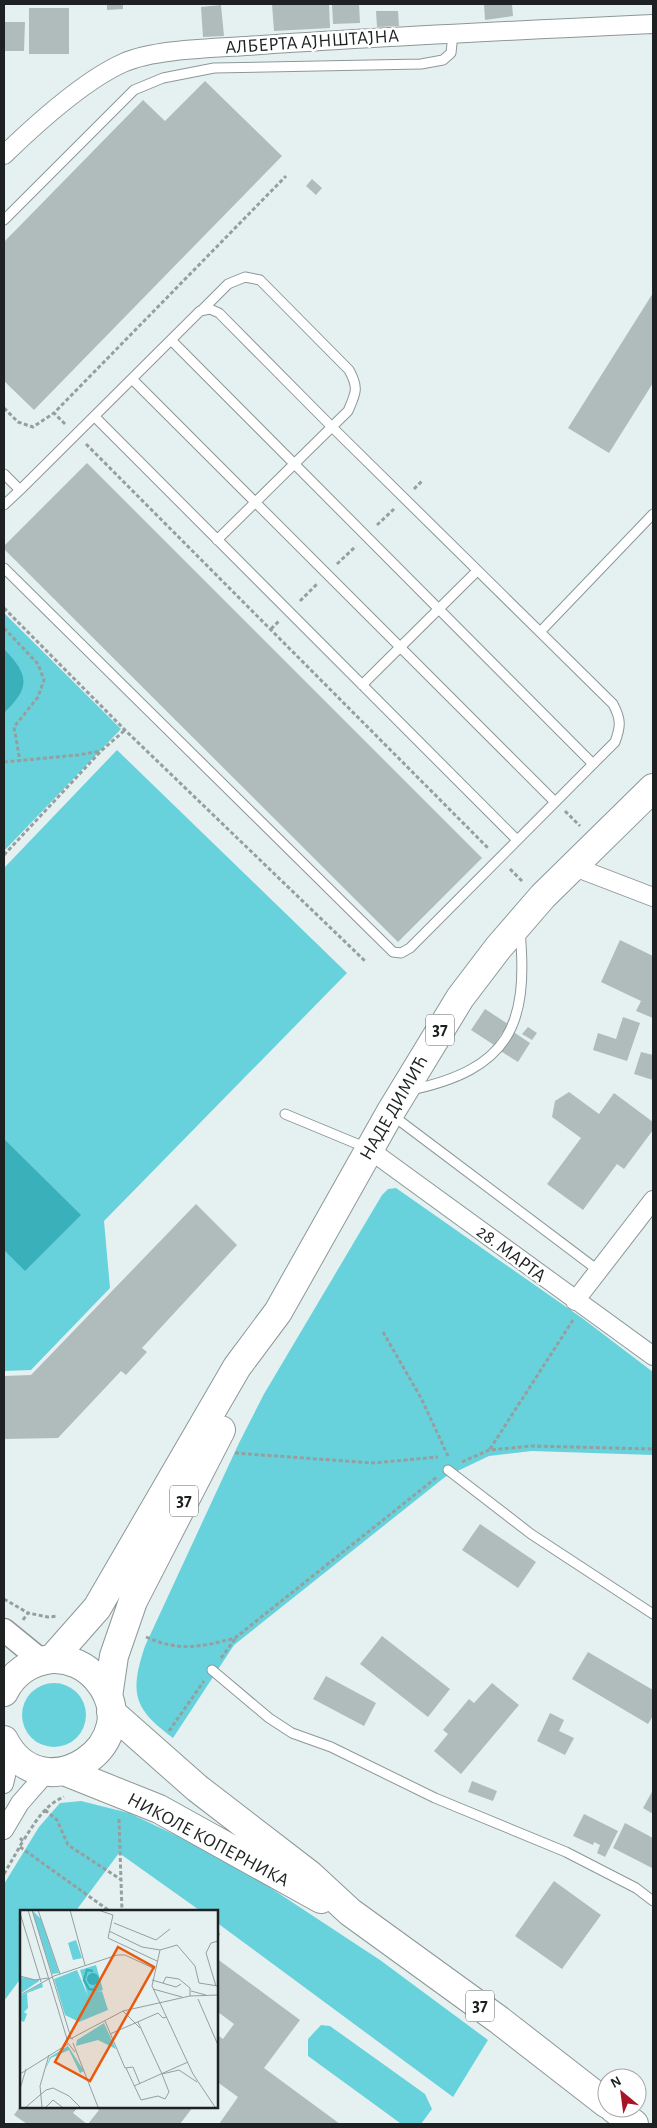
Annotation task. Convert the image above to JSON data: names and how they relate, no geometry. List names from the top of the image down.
{
  "streets": {
    "main road": ["37", "НАДЕ ДИМИЋ", "НИКОЛЕ КОПЕРНИКА"],
    "street": ["АЛБЕРТА АЈНШТАЈНА", "28. МАРТА"]
  },
  "crossings": [
    ["37", "НАДЕ ДИМИЋ"],
    ["37", "НИКОЛЕ КОПЕРНИКА"],
    ["НАДЕ ДИМИЋ", "28. МАРТА"]
  ],
  "north": "top left"
}
